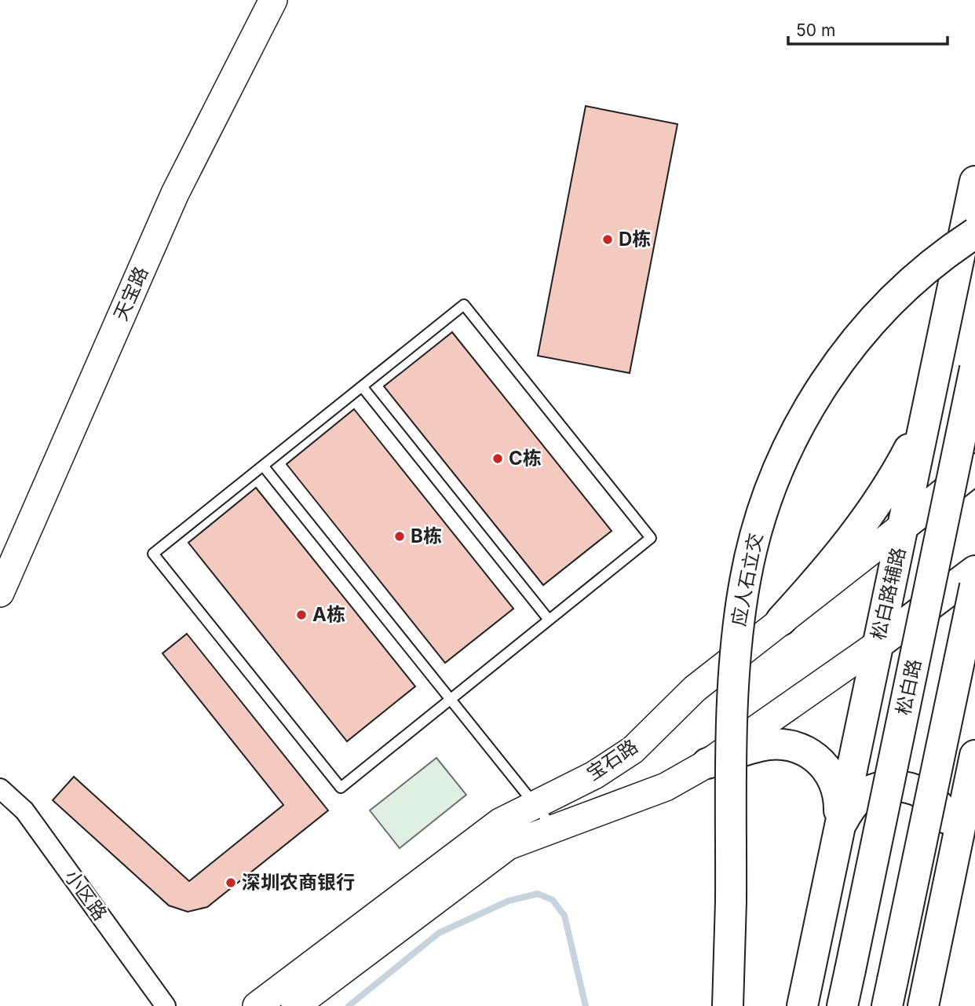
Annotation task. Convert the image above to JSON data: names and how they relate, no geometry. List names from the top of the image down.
{
  "streets": {
    "main road": [
      "应人石立交",
      "松白路辅路",
      "松白路",
      "宝石路"
    ],
    "street": ["天宝路", "小区路"]
  },
  "crossings": [
    ["松白路辅路", "宝石路"]
  ],
  "places": [
    "D栋",
    "C栋",
    "B栋",
    "A栋",
    "深圳农商银行"
  ],
  "scale_bar": "50 m"
}
